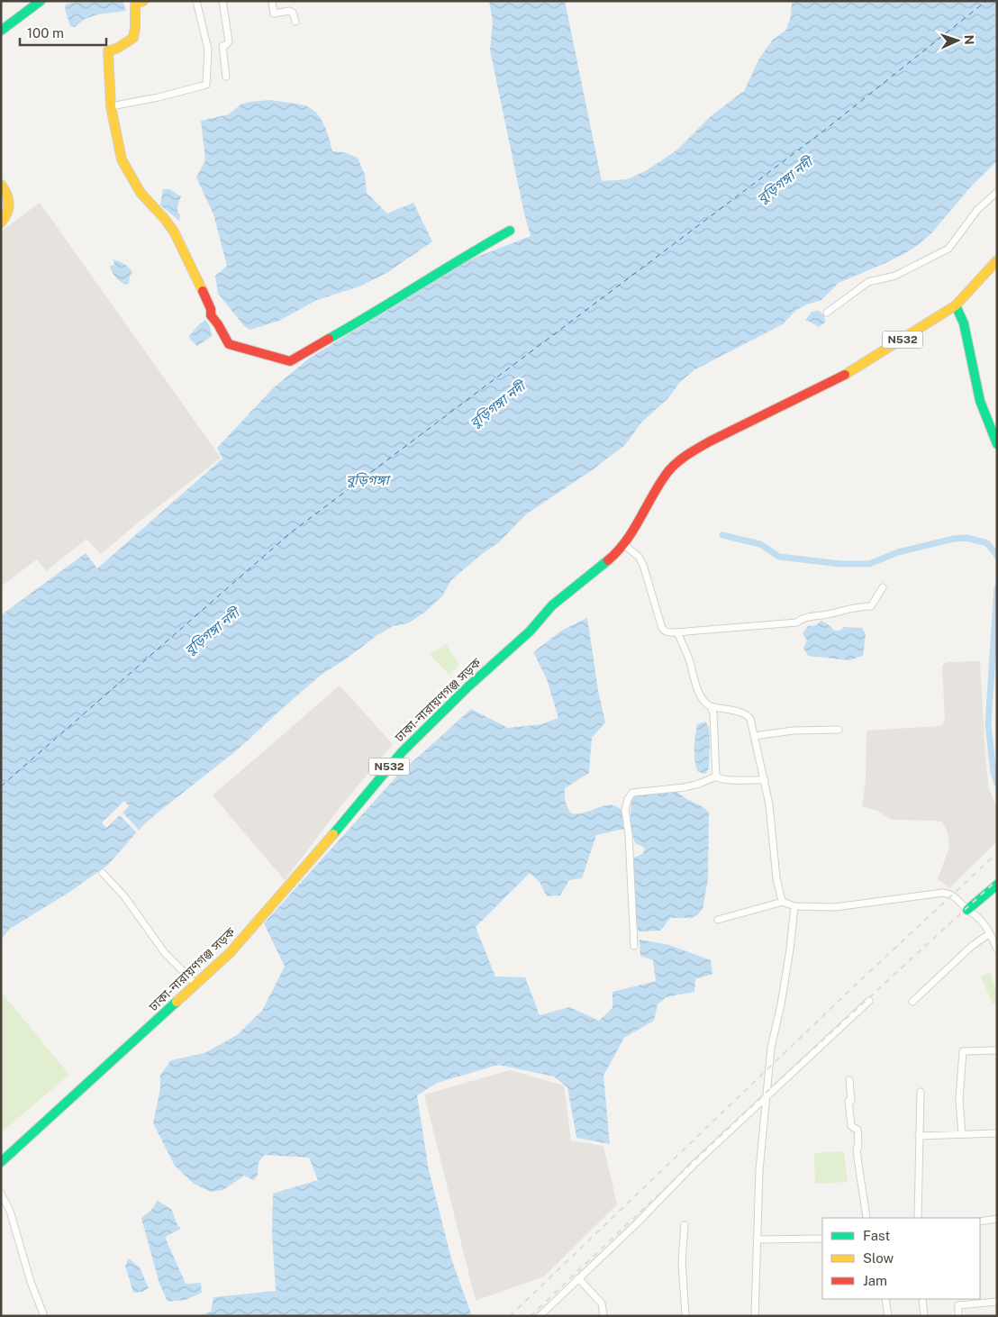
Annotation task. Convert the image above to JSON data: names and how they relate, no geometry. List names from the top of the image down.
{
  "streets": {
    "main road": ["N532", "ঢাকা-নারায়ণগঞ্জ সড়ক"]
  },
  "crossings": [
    ["N532", "ঢাকা-নারায়ণগঞ্জ সড়ক"]
  ],
  "water": ["বুড়িগঙ্গা নদী", "বুড়িগঙ্গা"],
  "legend": ["Fast", "Slow", "Jam"],
  "scale_bar": "100 m",
  "north": "right"
}
